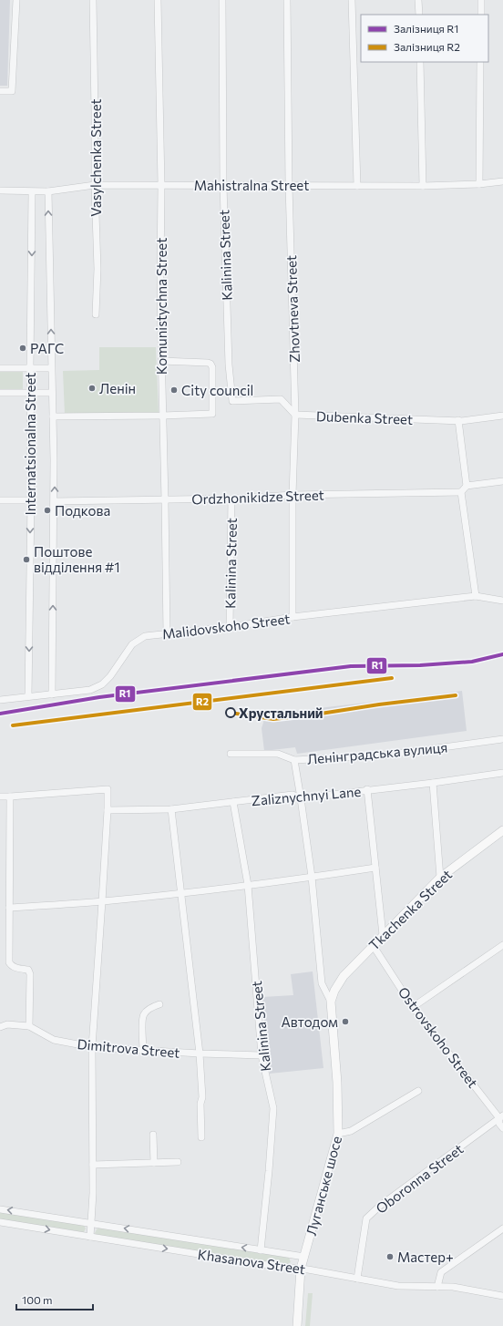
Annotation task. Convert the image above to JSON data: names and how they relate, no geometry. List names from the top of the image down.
{
  "streets": {
    "main road": ["Tkachenka Street", "Луганське шосе"],
    "street": [
      "Vasylchenka Street",
      "Mahistralna Street",
      "Kalinina Street",
      "Komunistychna Street",
      "Zhovtneva Street",
      "Dubenka Street",
      "Internatsionalna Street",
      "Ordzhonikidze Street",
      "Malidovskoho Street",
      "Ленінградська вулиця",
      "Zaliznychnyi Lane",
      "Ostrovskoho Street",
      "Dimitrova Street",
      "Oboronna Street",
      "Khasanova Street"
    ]
  },
  "crossings": [
    ["Vasylchenka Street", "Mahistralna Street"],
    ["Mahistralna Street", "Kalinina Street"],
    ["Mahistralna Street", "Komunistychna Street"],
    ["Mahistralna Street", "Zhovtneva Street"],
    ["Mahistralna Street", "Internatsionalna Street"],
    ["Kalinina Street", "Zhovtneva Street"],
    ["Kalinina Street", "Dubenka Street"],
    ["Kalinina Street", "Ordzhonikidze Street"],
    ["Kalinina Street", "Malidovskoho Street"],
    ["Kalinina Street", "Zaliznychnyi Lane"],
    ["Kalinina Street", "Dimitrova Street"],
    ["Kalinina Street", "Khasanova Street"],
    ["Komunistychna Street", "Ordzhonikidze Street"],
    ["Komunistychna Street", "Malidovskoho Street"],
    ["Zhovtneva Street", "Dubenka Street"],
    ["Zhovtneva Street", "Ordzhonikidze Street"],
    ["Zhovtneva Street", "Malidovskoho Street"],
    ["Internatsionalna Street", "Ordzhonikidze Street"],
    ["Internatsionalna Street", "Malidovskoho Street"],
    ["Tkachenka Street", "Ostrovskoho Street"],
    ["Tkachenka Street", "Луганське шосе"],
    ["Ostrovskoho Street", "Oboronna Street"],
    ["Oboronna Street", "Khasanova Street"],
    ["Луганське шосе", "Khasanova Street"]
  ],
  "places": [
    "РАГС",
    "Ленін",
    "City council",
    "Подкова",
    "Поштове відділення #1",
    "Хрустальний",
    "Автодом",
    "Мастер+"
  ],
  "lines": ["rail line R1", "rail line R2"],
  "legend": ["Залізниця R1", "Залізниця R2"],
  "scale_bar": "100 m"
}
